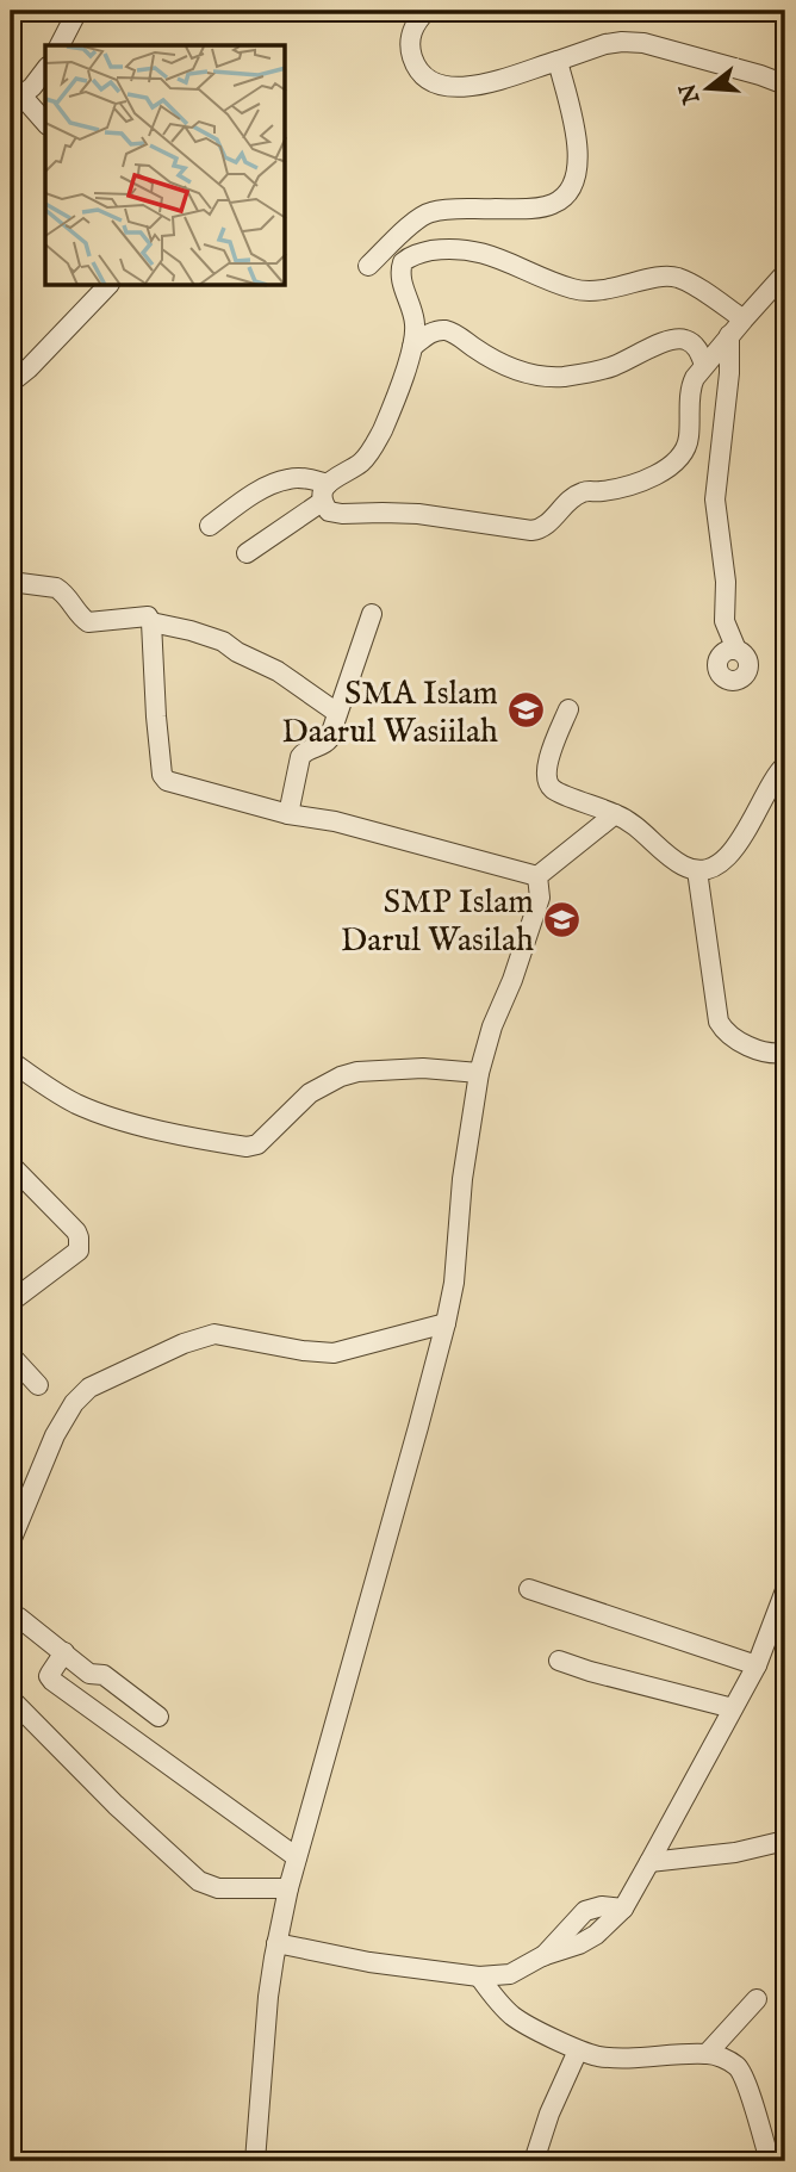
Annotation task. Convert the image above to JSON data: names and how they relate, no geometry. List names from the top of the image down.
{
  "places": {
    "school or university": ["SMA Islam Daarul Wasiilah", "SMP Islam Darul Wasilah"]
  },
  "north": "left"
}
